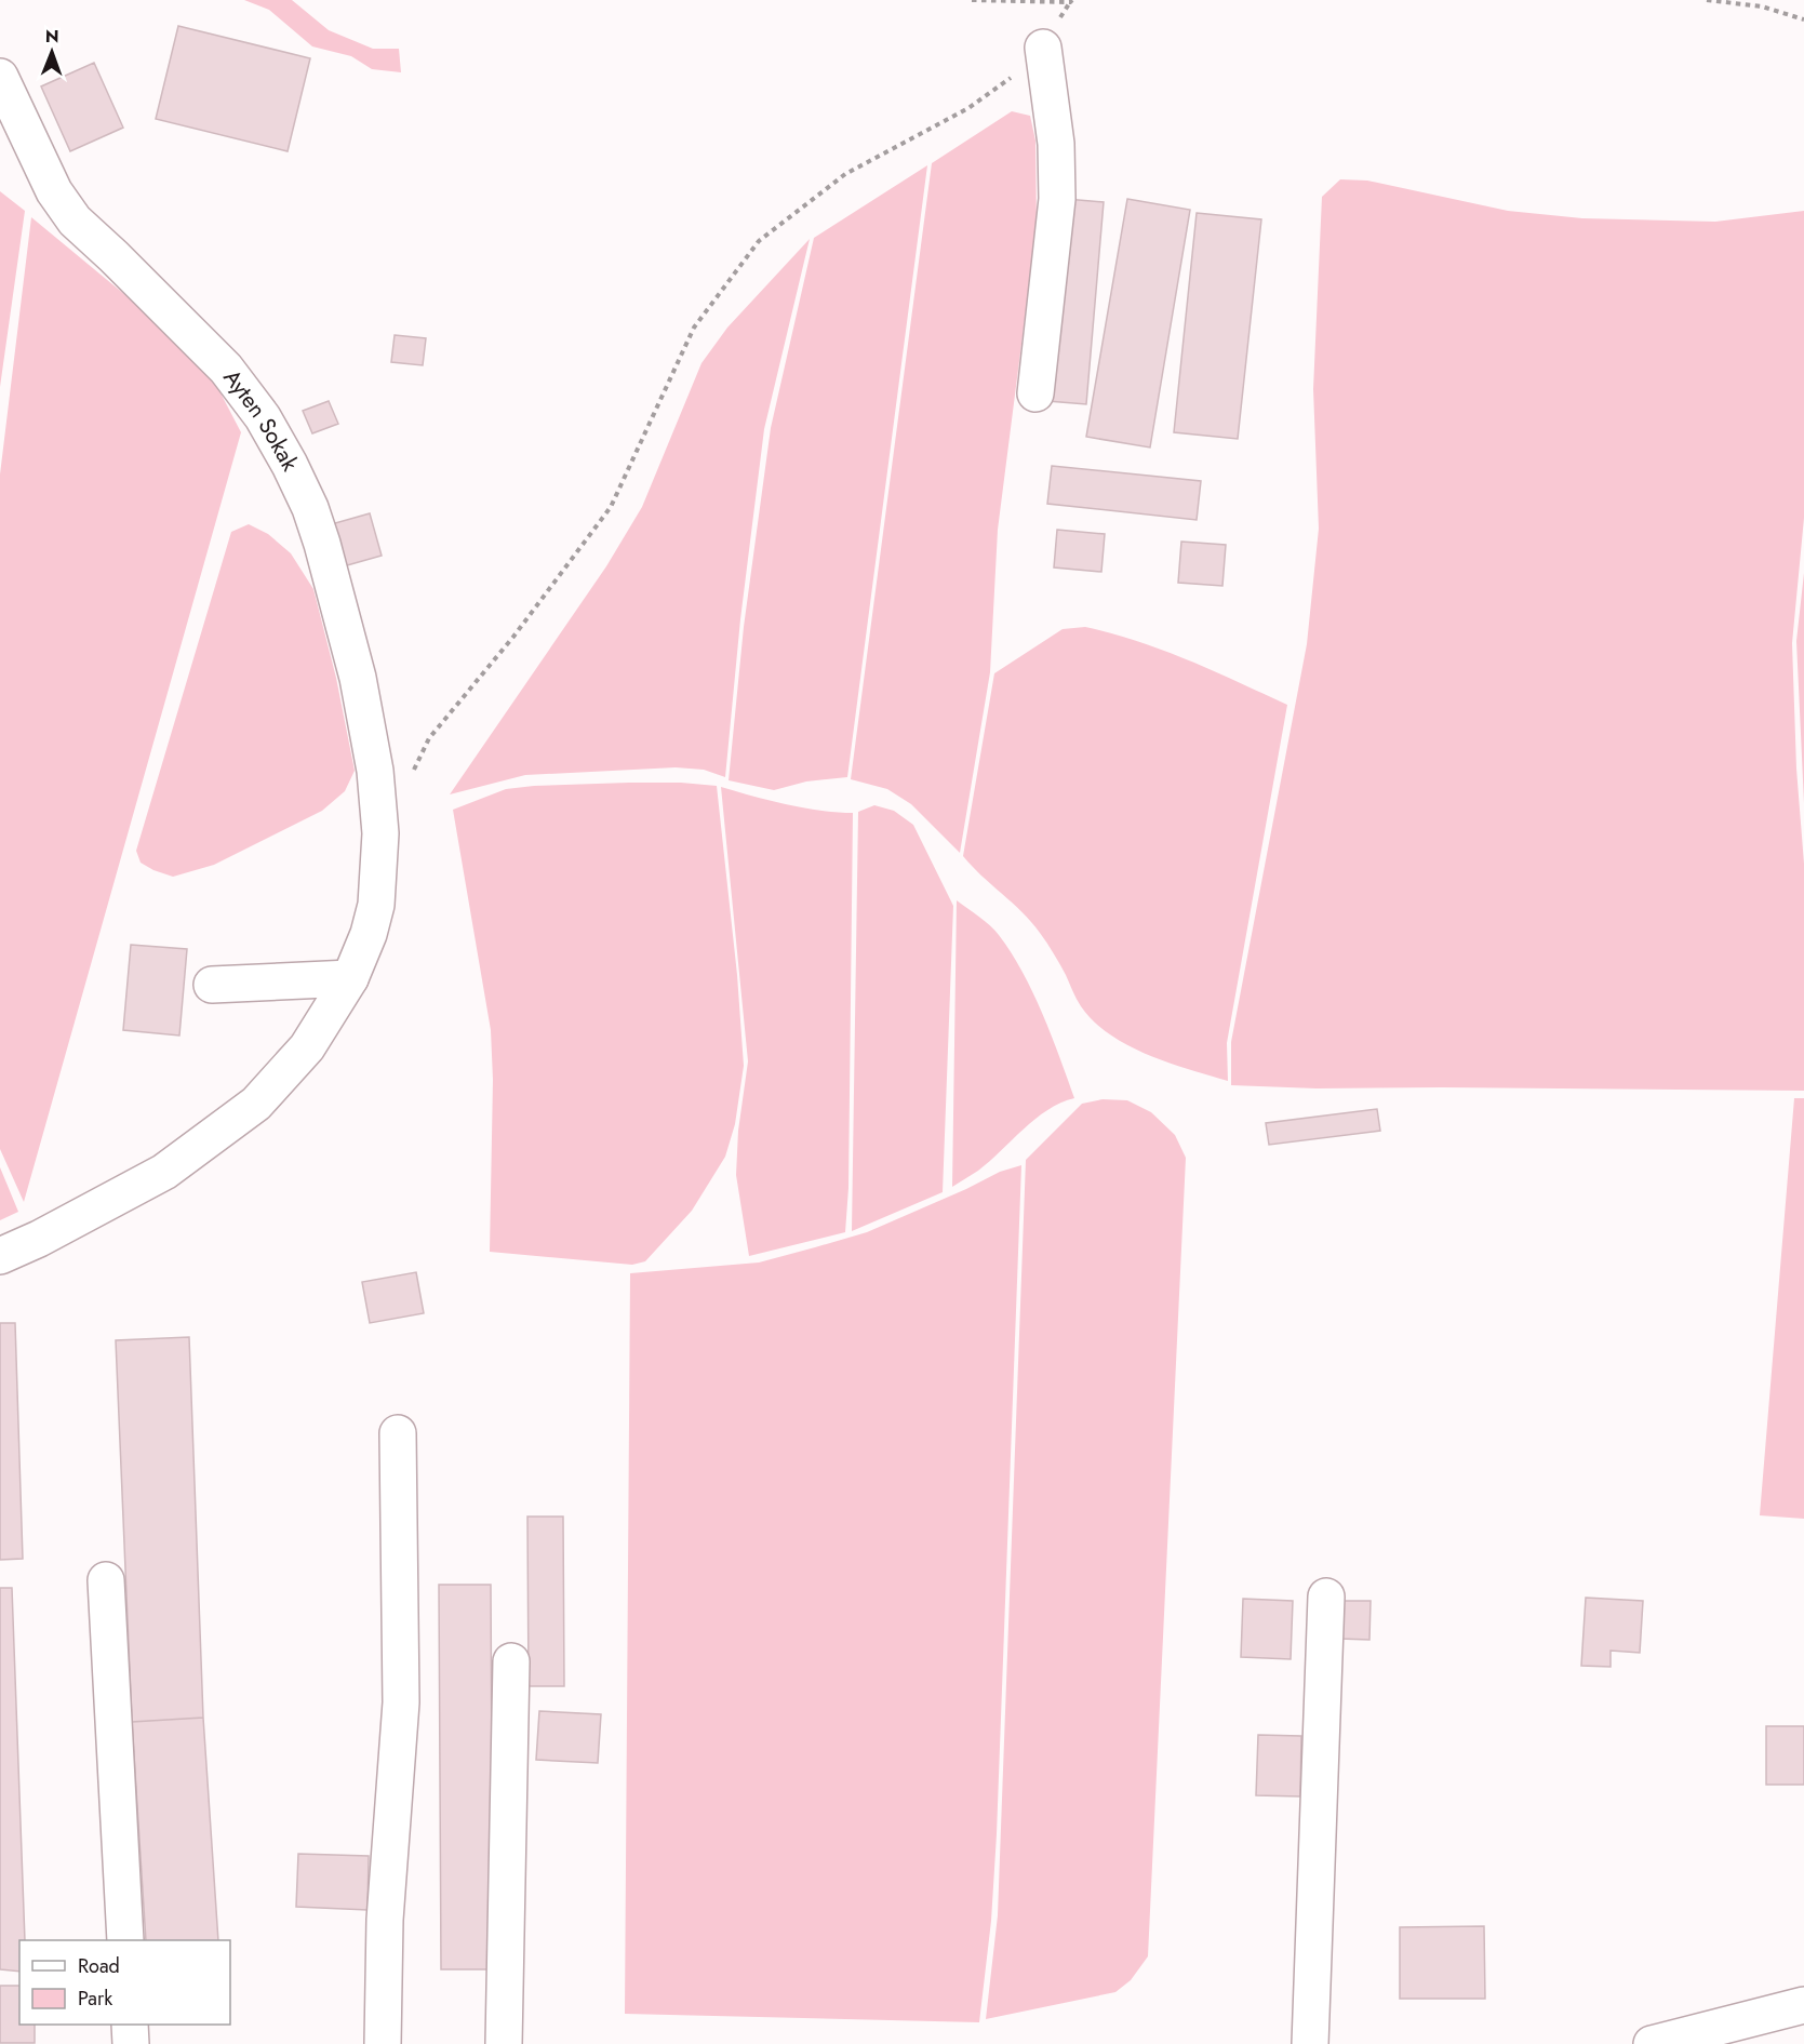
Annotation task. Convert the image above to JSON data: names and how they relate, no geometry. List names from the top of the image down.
{
  "streets": {
    "street": ["Ayten Sokak"]
  },
  "legend": ["Road", "Park"],
  "north": "top"
}
